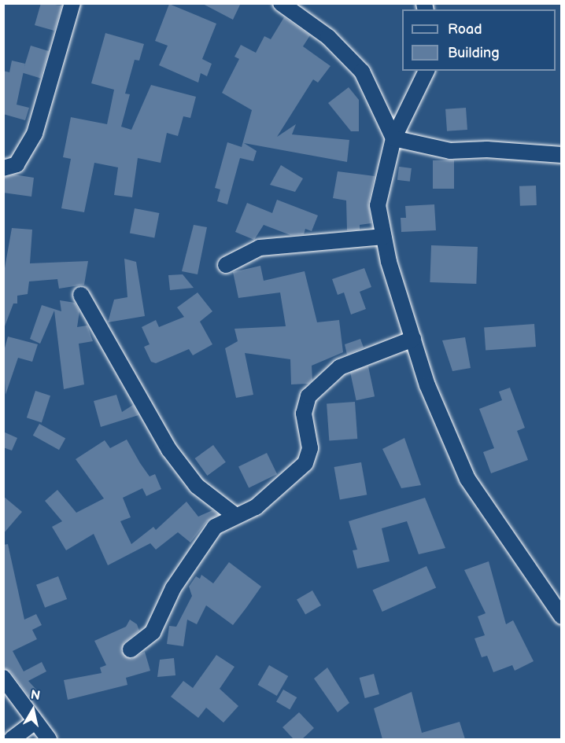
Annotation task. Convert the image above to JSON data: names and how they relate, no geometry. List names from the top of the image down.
{
  "legend": ["Road", "Building"],
  "north": "top"
}
